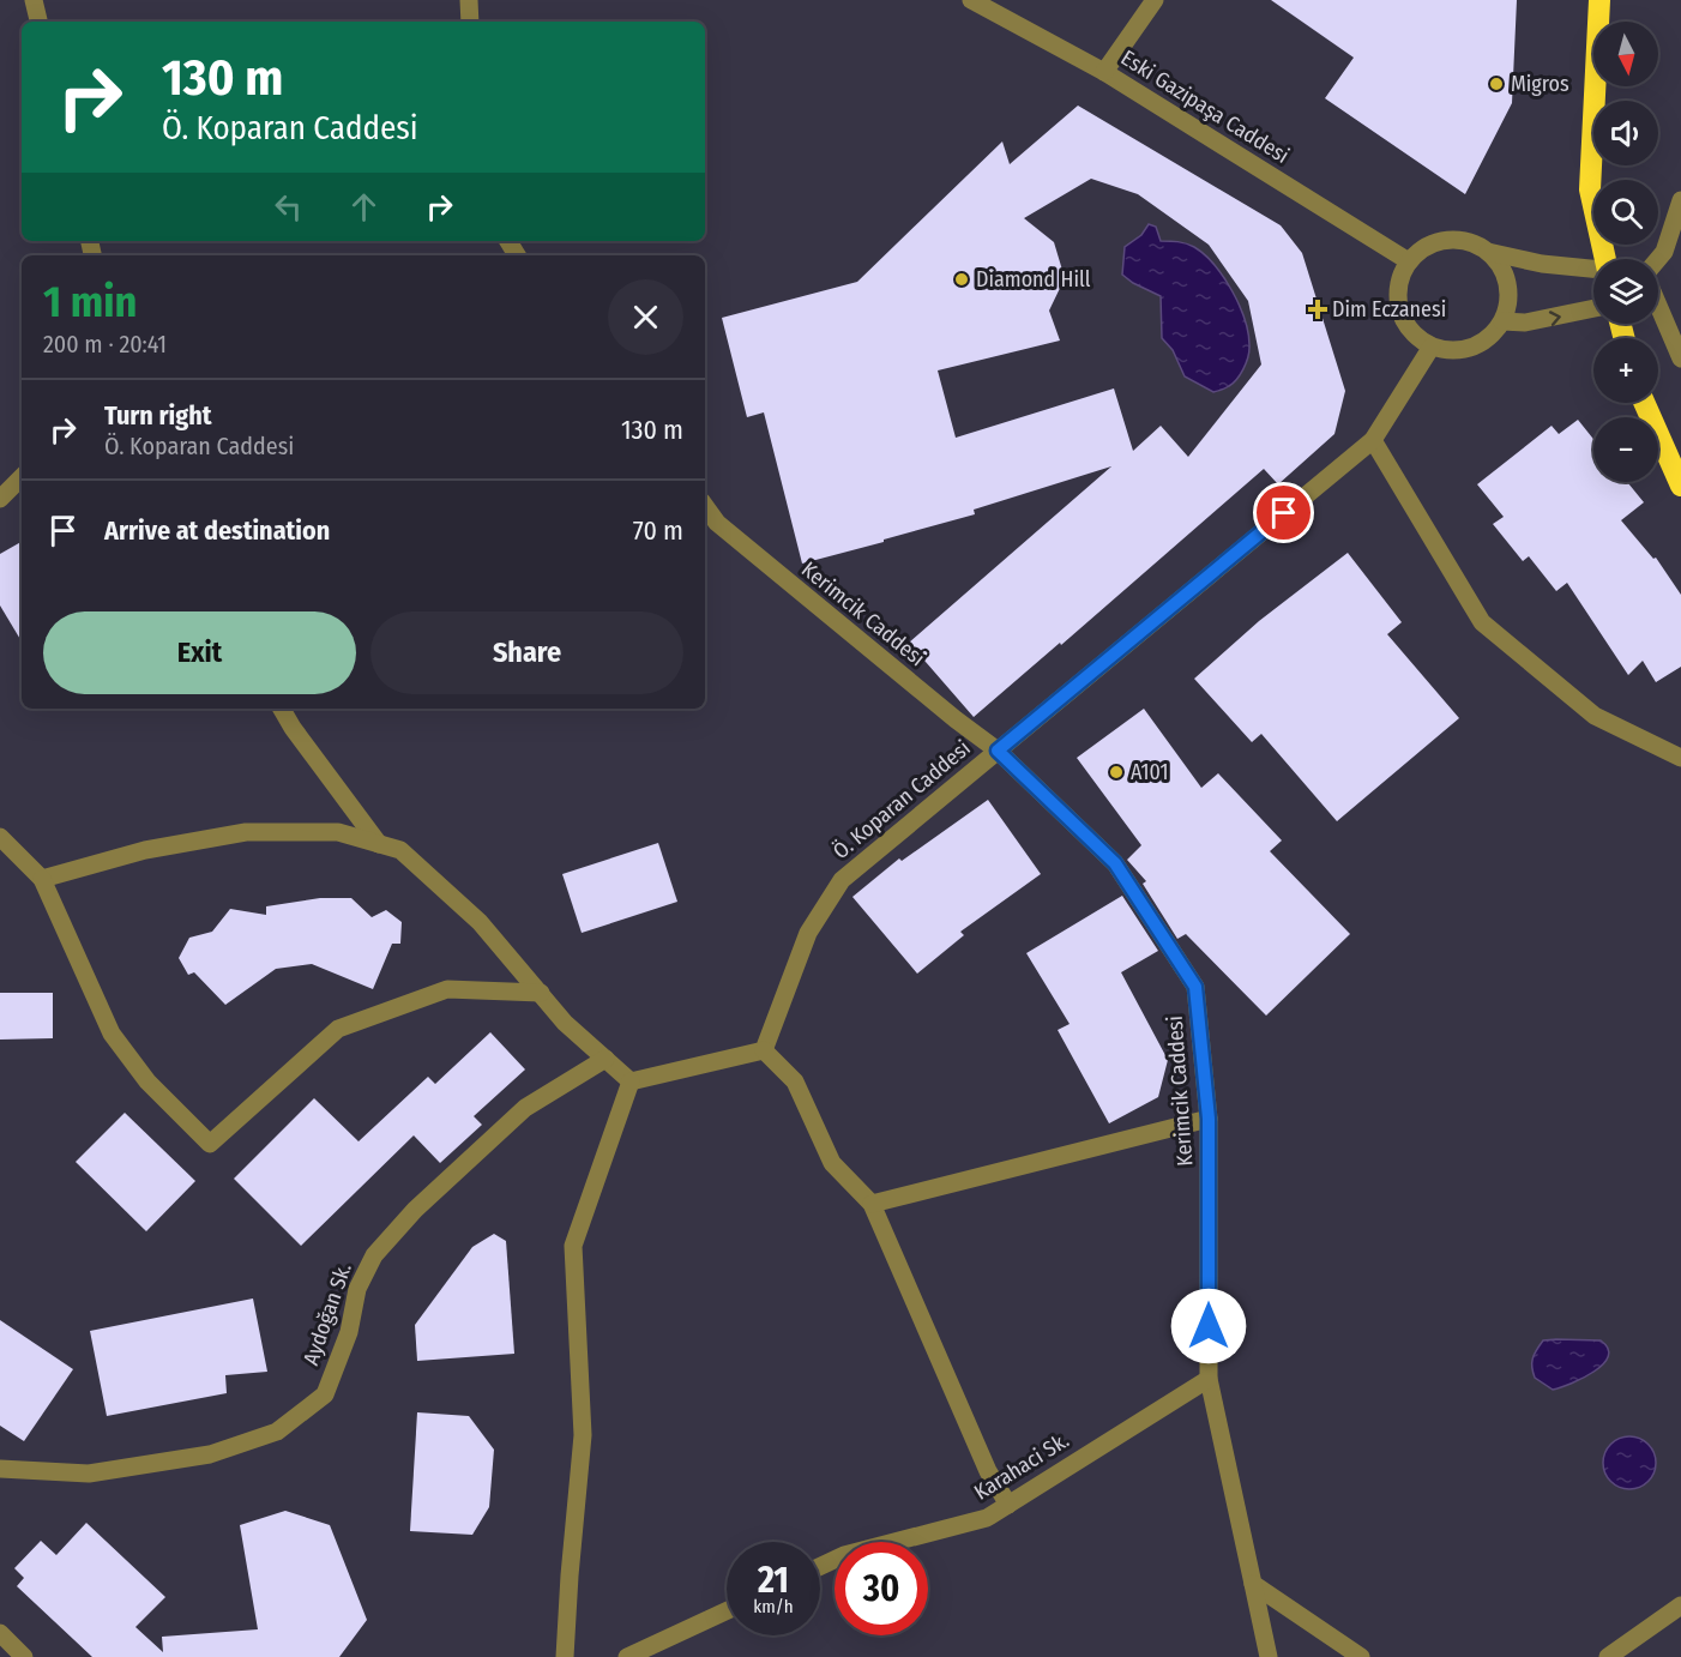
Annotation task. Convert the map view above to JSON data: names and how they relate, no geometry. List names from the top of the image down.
{
  "streets": {
    "street": [
      "Eski Gazipaşa Caddesi",
      "Kerimcik Caddesi",
      "Ö. Koparan Caddesi",
      "Aydoğan Sk.",
      "Karahaci Sk."
    ]
  },
  "crossings": [
    ["Eski Gazipaşa Caddesi", "Ö. Koparan Caddesi"],
    ["Kerimcik Caddesi", "Ö. Koparan Caddesi"],
    ["Kerimcik Caddesi", "Karahaci Sk."]
  ],
  "places": {
    "other": ["Migros", "Diamond Hill", "A101"],
    "health": ["Dim Eczanesi"]
  },
  "north": "bottom",
  "page": {
    "map_buttons": ["+", "−"],
    "turn": ["130 m", "Ö. Koparan Caddesi"],
    "heading": ["1 min", "200 m · 20:41"],
    "list": [
      {
        "name": "Turn right",
        "note": "Ö. Koparan Caddesi",
        "value": "130 m"
      },
      {
        "name": "Arrive at destination",
        "value": "70 m"
      }
    ],
    "buttons": ["Exit", "Share"],
    "speed": "21 km/h",
    "limit": "30"
  }
}
